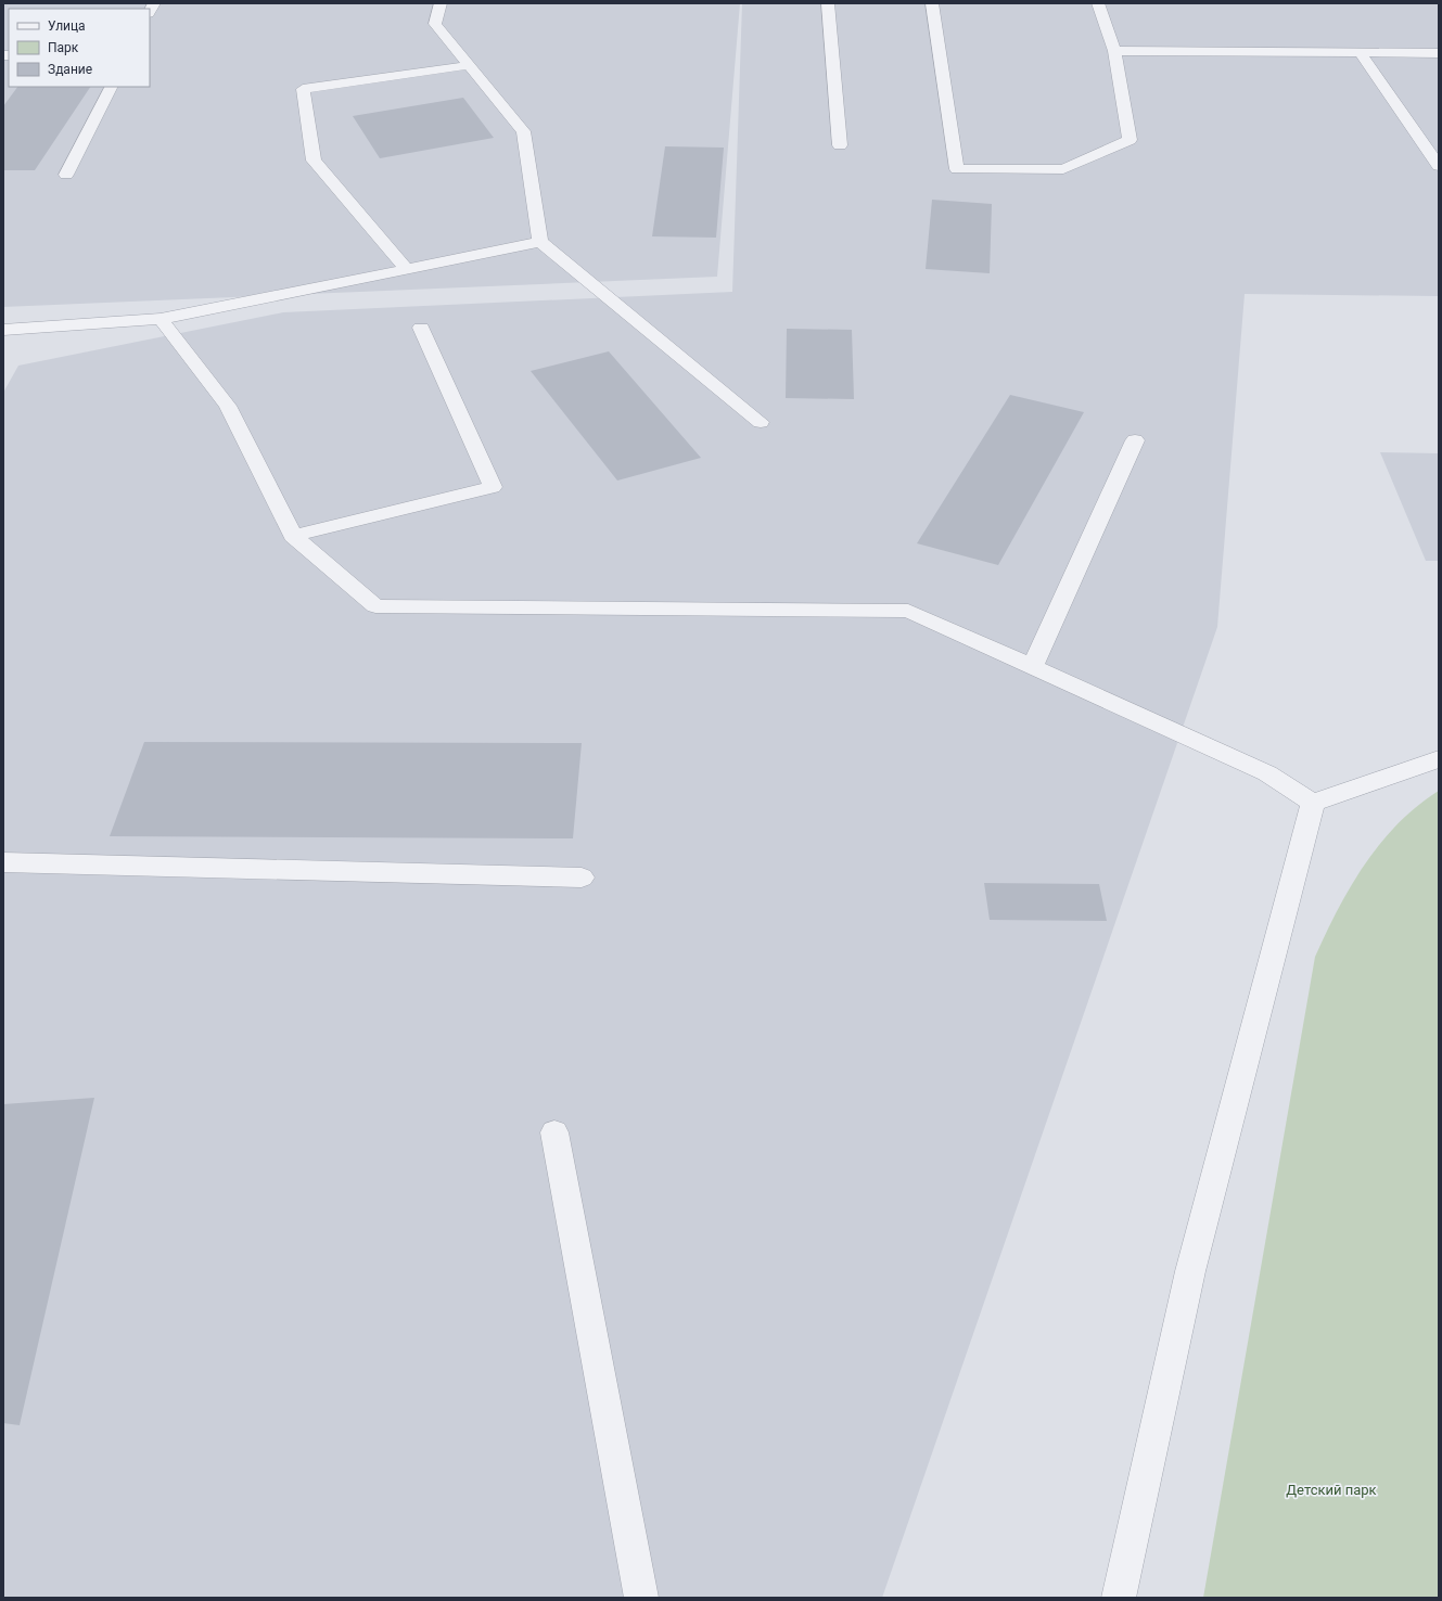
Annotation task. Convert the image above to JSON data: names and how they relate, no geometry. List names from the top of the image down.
{
  "parks": ["Детский парк"],
  "legend": ["Улица", "Парк", "Здание"]
}
